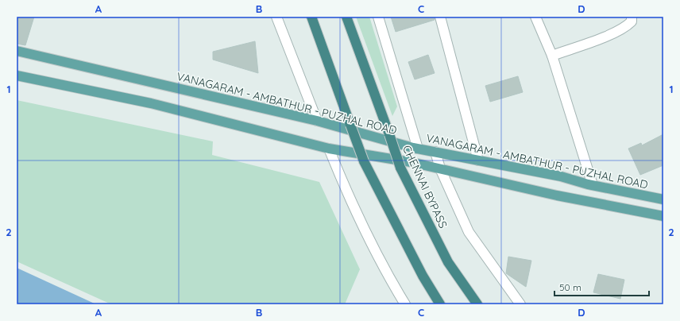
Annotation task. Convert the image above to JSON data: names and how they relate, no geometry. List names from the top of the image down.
{
  "streets": {
    "highway": ["CHENNAI BYPASS"],
    "main road": ["VANAGARAM - AMBATHUR - PUZHAL ROAD"]
  },
  "scale_bar": "50 m",
  "grid": {
    "columns": [
      "A",
      "B",
      "C",
      "D"
    ],
    "rows": ["1", "2"]
  }
}
